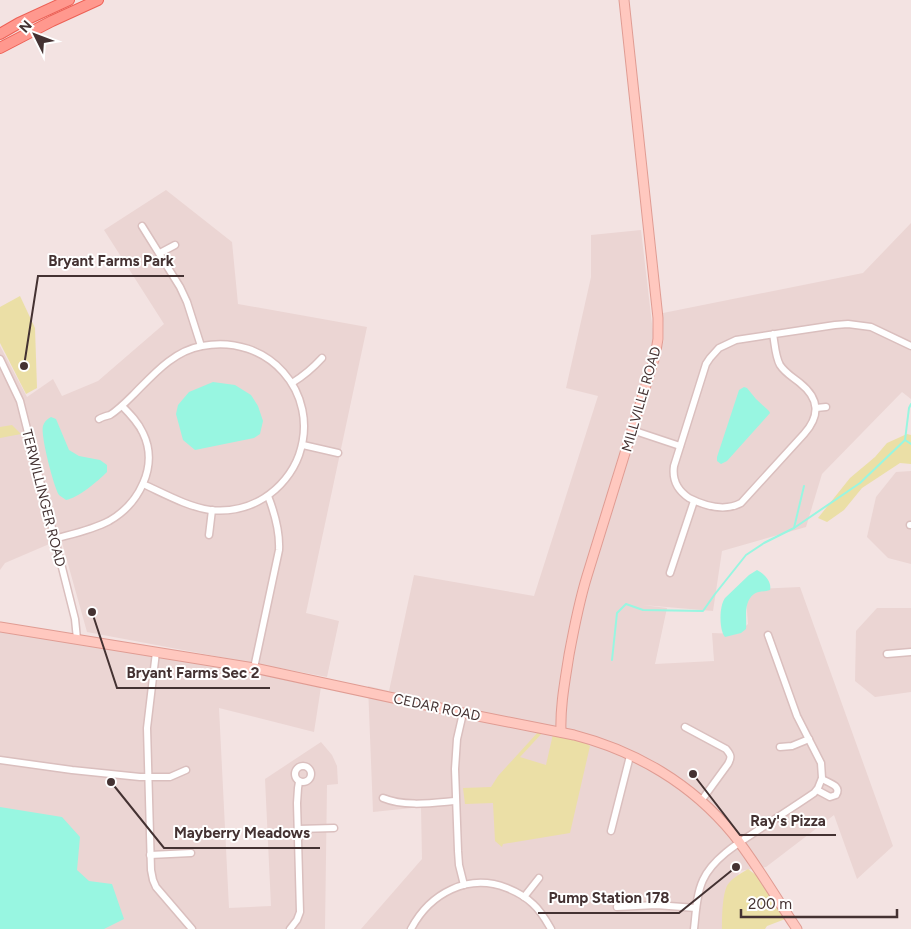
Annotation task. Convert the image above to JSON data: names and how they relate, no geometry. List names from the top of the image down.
{
  "streets": {
    "street": ["MILLVILLE ROAD", "TERWILLINGER ROAD", "CEDAR ROAD"]
  },
  "crossings": [
    ["MILLVILLE ROAD", "CEDAR ROAD"],
    ["TERWILLINGER ROAD", "CEDAR ROAD"]
  ],
  "places": [
    "Bryant Farms Park",
    "Bryant Farms Sec 2",
    "Ray's Pizza",
    "Mayberry Meadows",
    "Pump Station 178"
  ],
  "scale_bar": "200 m",
  "north": "top left"
}
